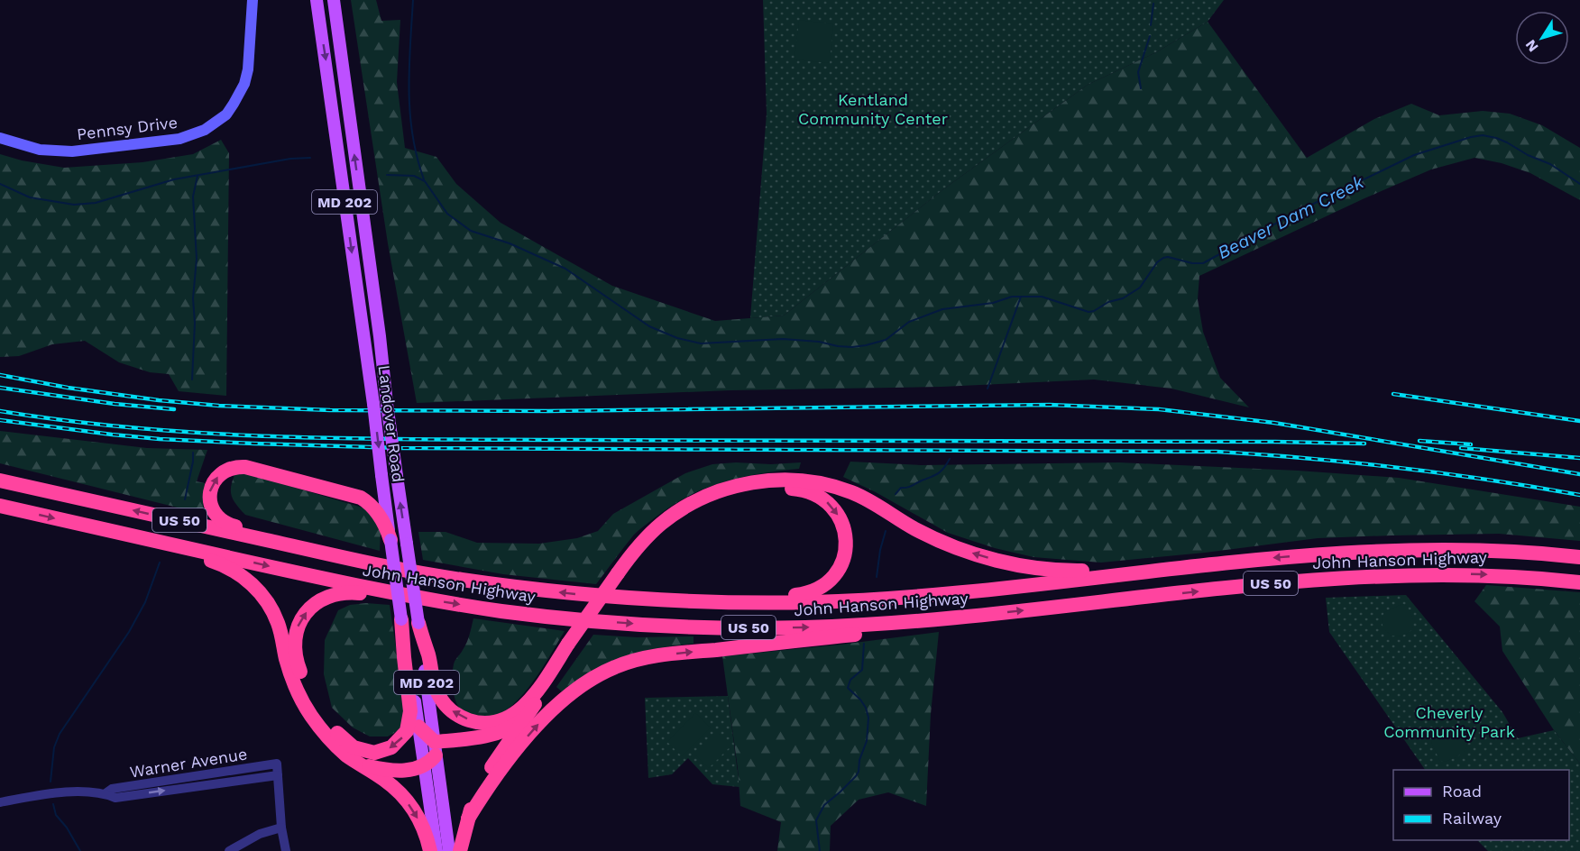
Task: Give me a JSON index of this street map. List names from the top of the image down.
{
  "streets": {
    "highway": ["US 50", "John Hanson Highway"],
    "main road": ["Pennsy Drive", "MD 202", "Landover Road"],
    "street": ["Warner Avenue"]
  },
  "water": ["Beaver Dam Creek"],
  "parks": ["Kentland Community Center", "Cheverly Community Park"],
  "legend": ["Road", "Railway"],
  "north": "bottom left"
}
